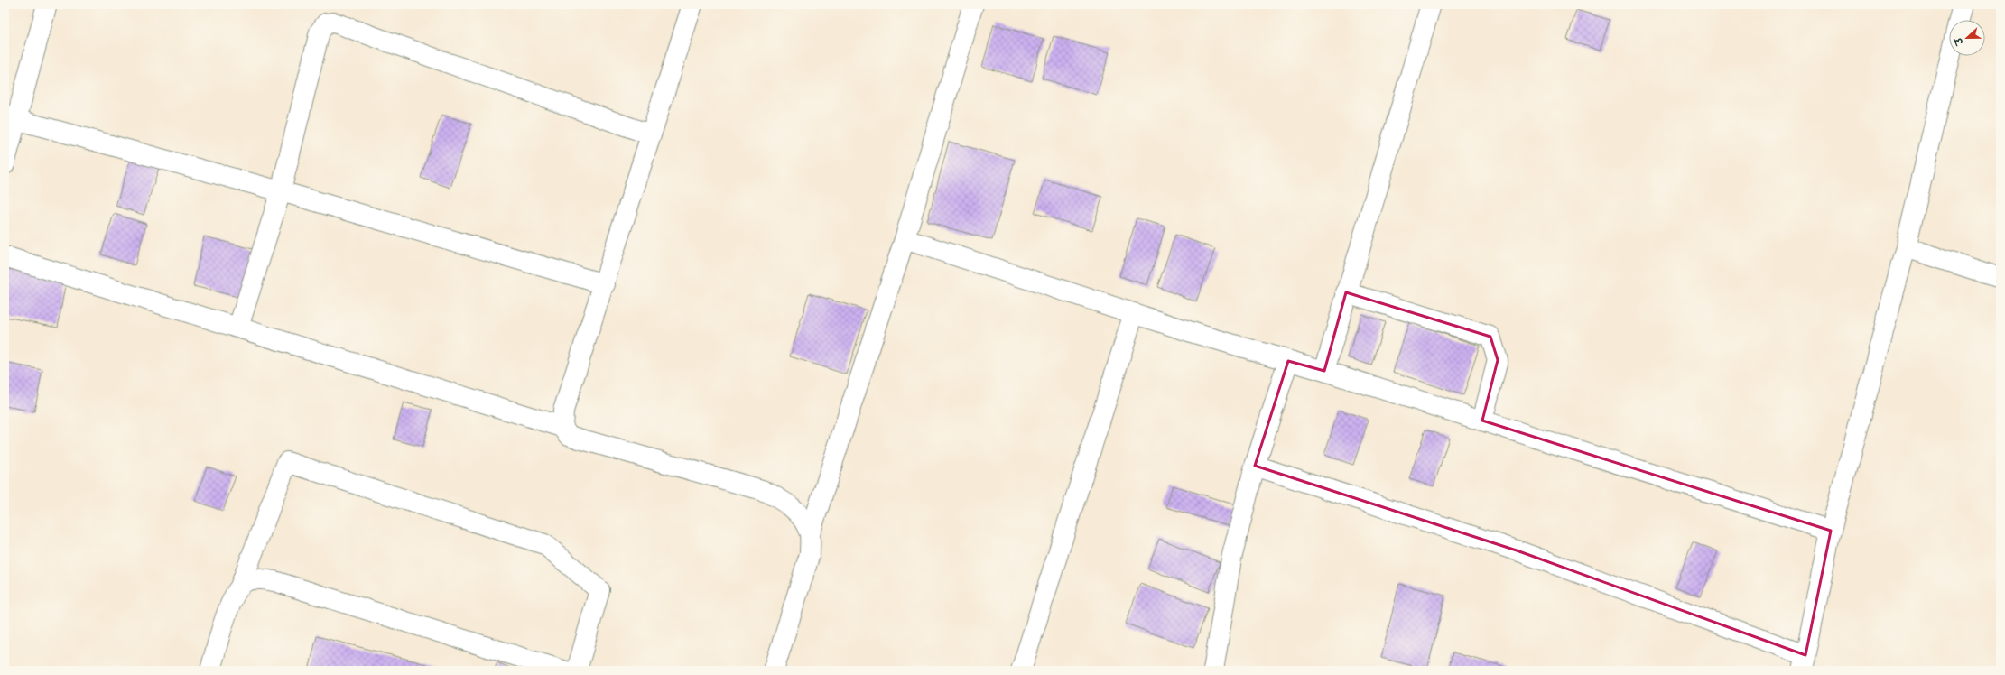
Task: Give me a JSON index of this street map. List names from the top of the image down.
{
  "north": "left"
}
